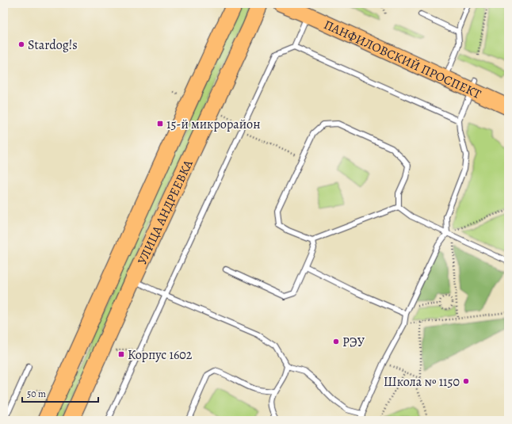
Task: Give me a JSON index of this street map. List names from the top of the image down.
{
  "streets": {
    "main road": ["ПАНФИЛОВСКИЙ ПРОСПЕКТ", "УЛИЦА АНДРЕЕВКА"]
  },
  "places": {
    "other": ["Stardog!s", "РЭУ", "Школа № 1150"],
    "transit": ["15-й микрорайон", "Корпус 1602"]
  },
  "scale_bar": "50 m"
}
